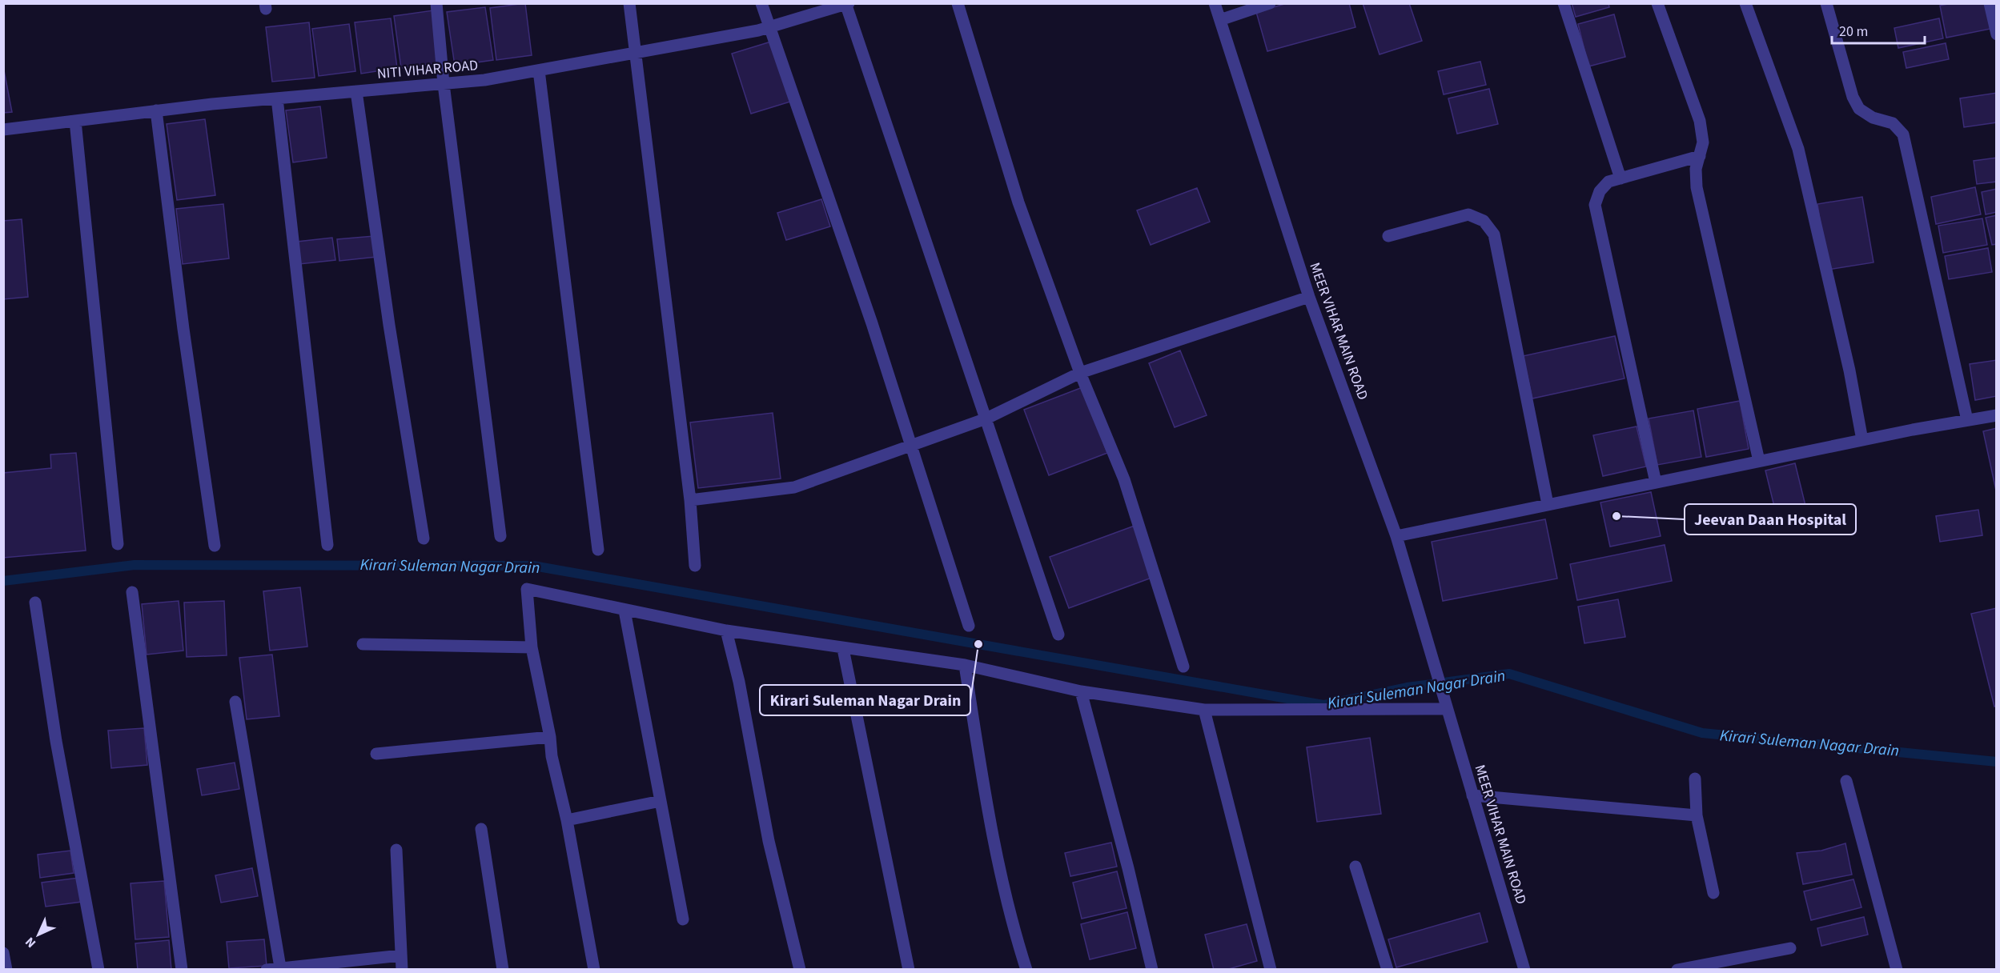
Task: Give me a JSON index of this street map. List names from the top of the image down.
{
  "streets": {
    "street": ["NITI VIHAR ROAD", "MEER VIHAR MAIN ROAD"]
  },
  "water": ["Kirari Suleman Nagar Drain"],
  "places": ["Jeevan Daan Hospital", "Kirari Suleman Nagar Drain"],
  "scale_bar": "20 m",
  "north": "bottom left"
}
